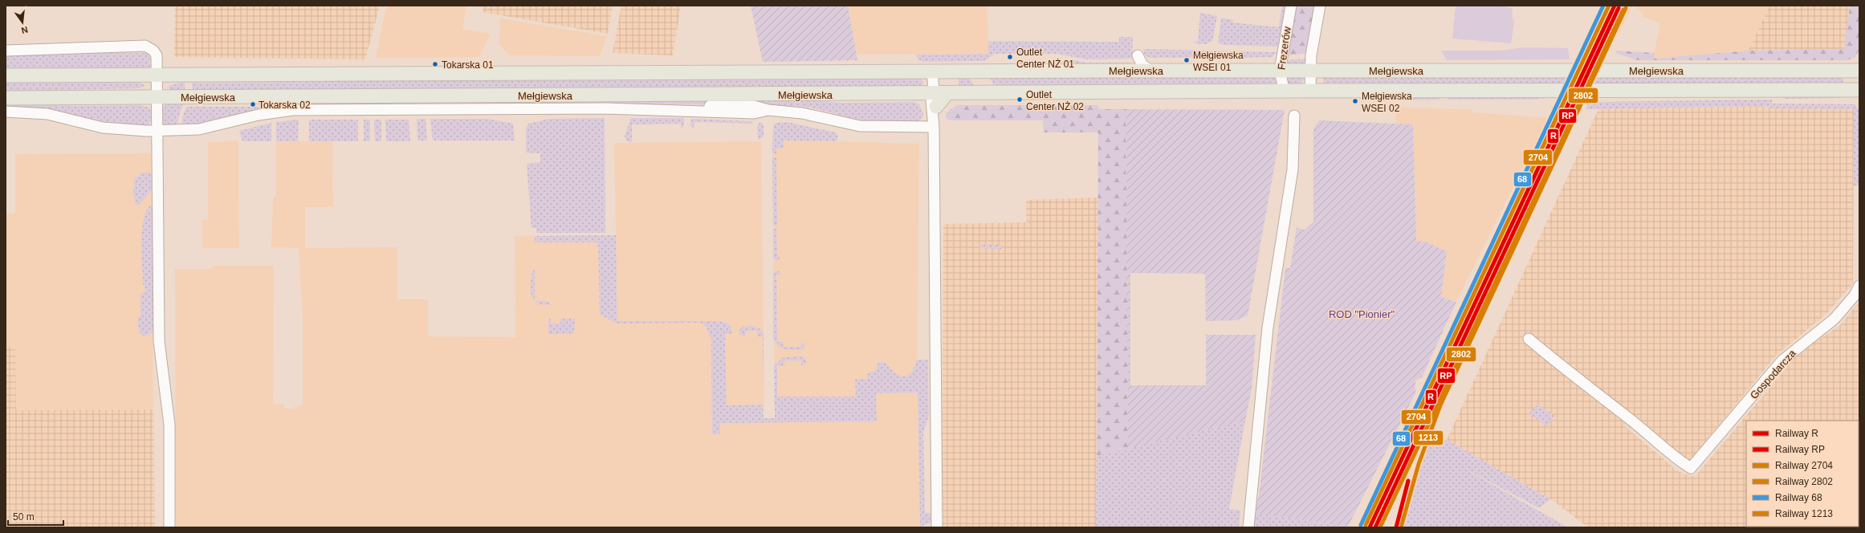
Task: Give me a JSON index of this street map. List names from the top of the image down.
{
  "streets": {
    "main road": ["Mełgiewska"],
    "street": ["Frezerów", "Gospodarcza"]
  },
  "crossings": [
    ["Frezerów", "Mełgiewska"]
  ],
  "parks": ["ROD \"Pionier\""],
  "places": [
    "Outlet Center NŻ 01",
    "Mełgiewska WSEI 01",
    "Tokarska 01",
    "Outlet Center NŻ 02",
    "Mełgiewska WSEI 02",
    "Tokarska 02"
  ],
  "lines": [
    "rail line R",
    "rail line 2704",
    "rail line 68",
    "rail line RP",
    "rail line 1213",
    "rail line 2802"
  ],
  "legend": [
    "Railway R",
    "Railway RP",
    "Railway 2704",
    "Railway 2802",
    "Railway 68",
    "Railway 1213"
  ],
  "scale_bar": "50 m",
  "north": "bottom"
}
